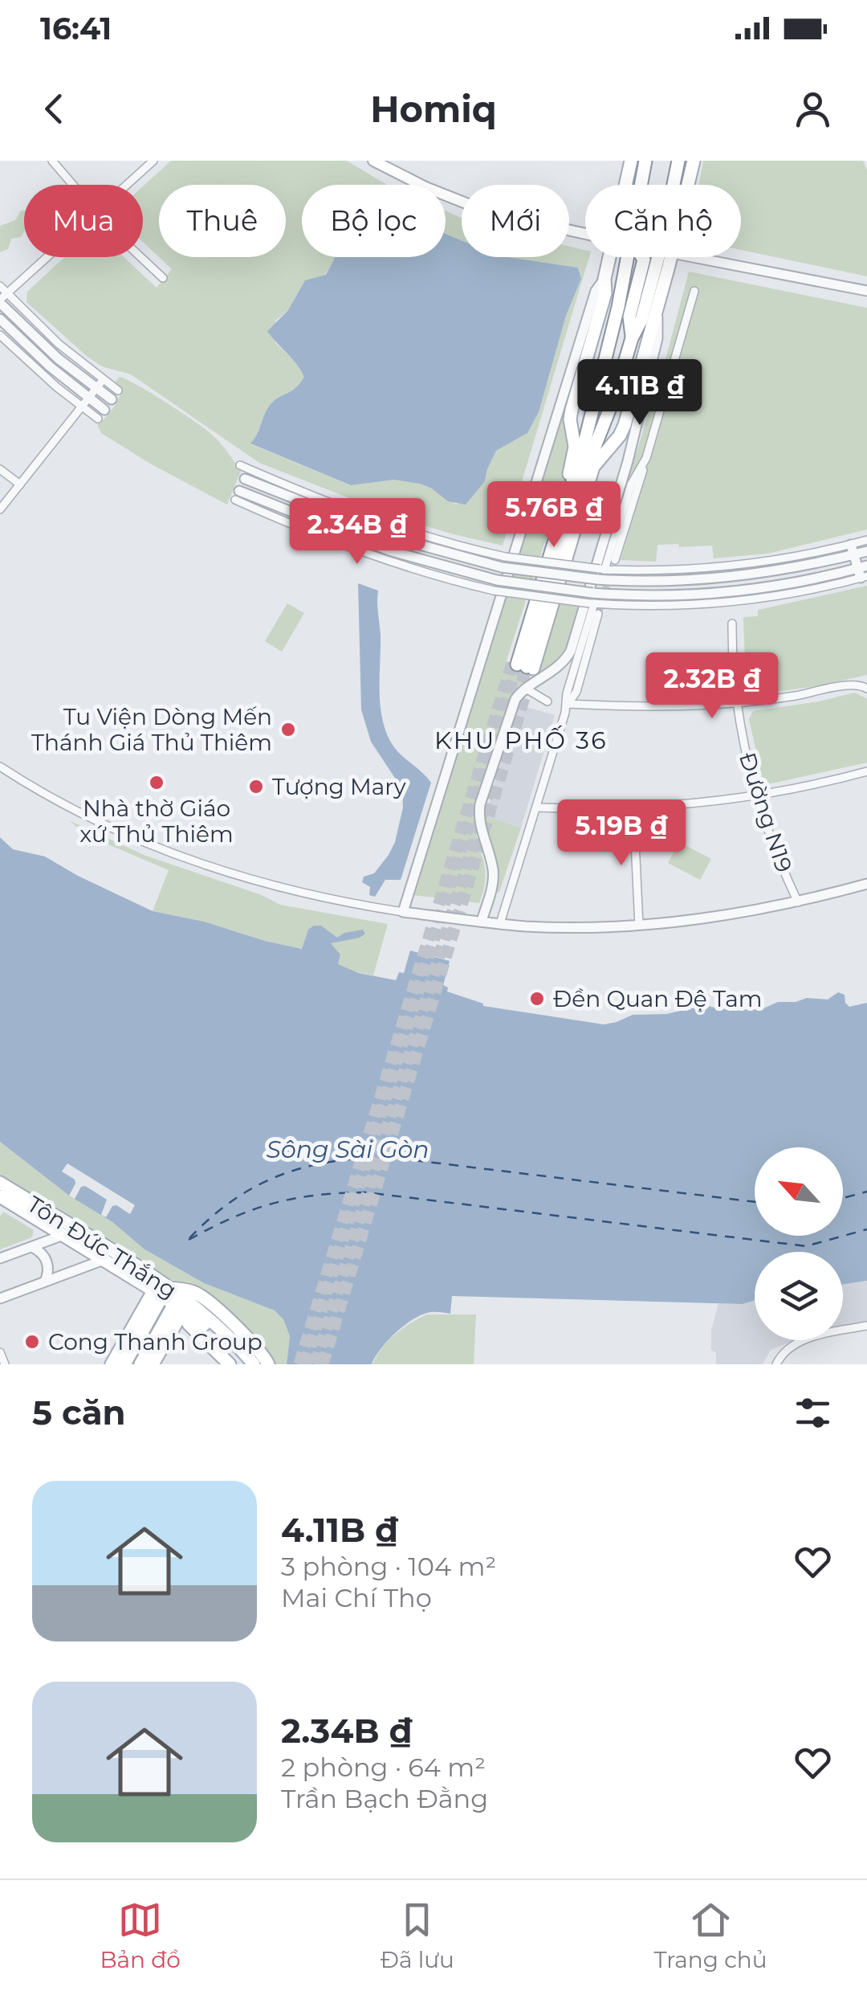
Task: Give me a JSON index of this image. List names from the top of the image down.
{
  "streets": {
    "main road": ["Tôn Ðức Thắng"],
    "street": ["Đường N19"]
  },
  "districts": ["KHU PHỐ 36"],
  "water": ["Sông Sài Gòn"],
  "places": [
    "Tu Viện Dòng Mến Thánh Giá Thủ Thiêm",
    "Nhà thờ Giáo xứ Thủ Thiêm",
    "Tượng Mary",
    "Đền Quan Đệ Tam",
    "Cong Thanh Group"
  ],
  "north": "top left",
  "page": {
    "status": "16:41",
    "header": "Homiq",
    "chip": [
      "Mua",
      "Thuê",
      "Bộ lọc",
      "Mới",
      "Căn hộ"
    ],
    "price": [
      "4.11B ₫",
      "5.76B ₫",
      "2.34B ₫",
      "2.32B ₫",
      "5.19B ₫"
    ],
    "heading": "5 căn",
    "list": [
      {
        "name": "4.11B ₫",
        "note": "3 phòng · 104 m² · Mai Chí Thọ"
      },
      {
        "name": "2.34B ₫",
        "note": "2 phòng · 64 m² · Trần Bạch Đằng"
      }
    ],
    "tabs": ["Bản đồ", "Đã lưu", "Trang chủ"]
  }
}
